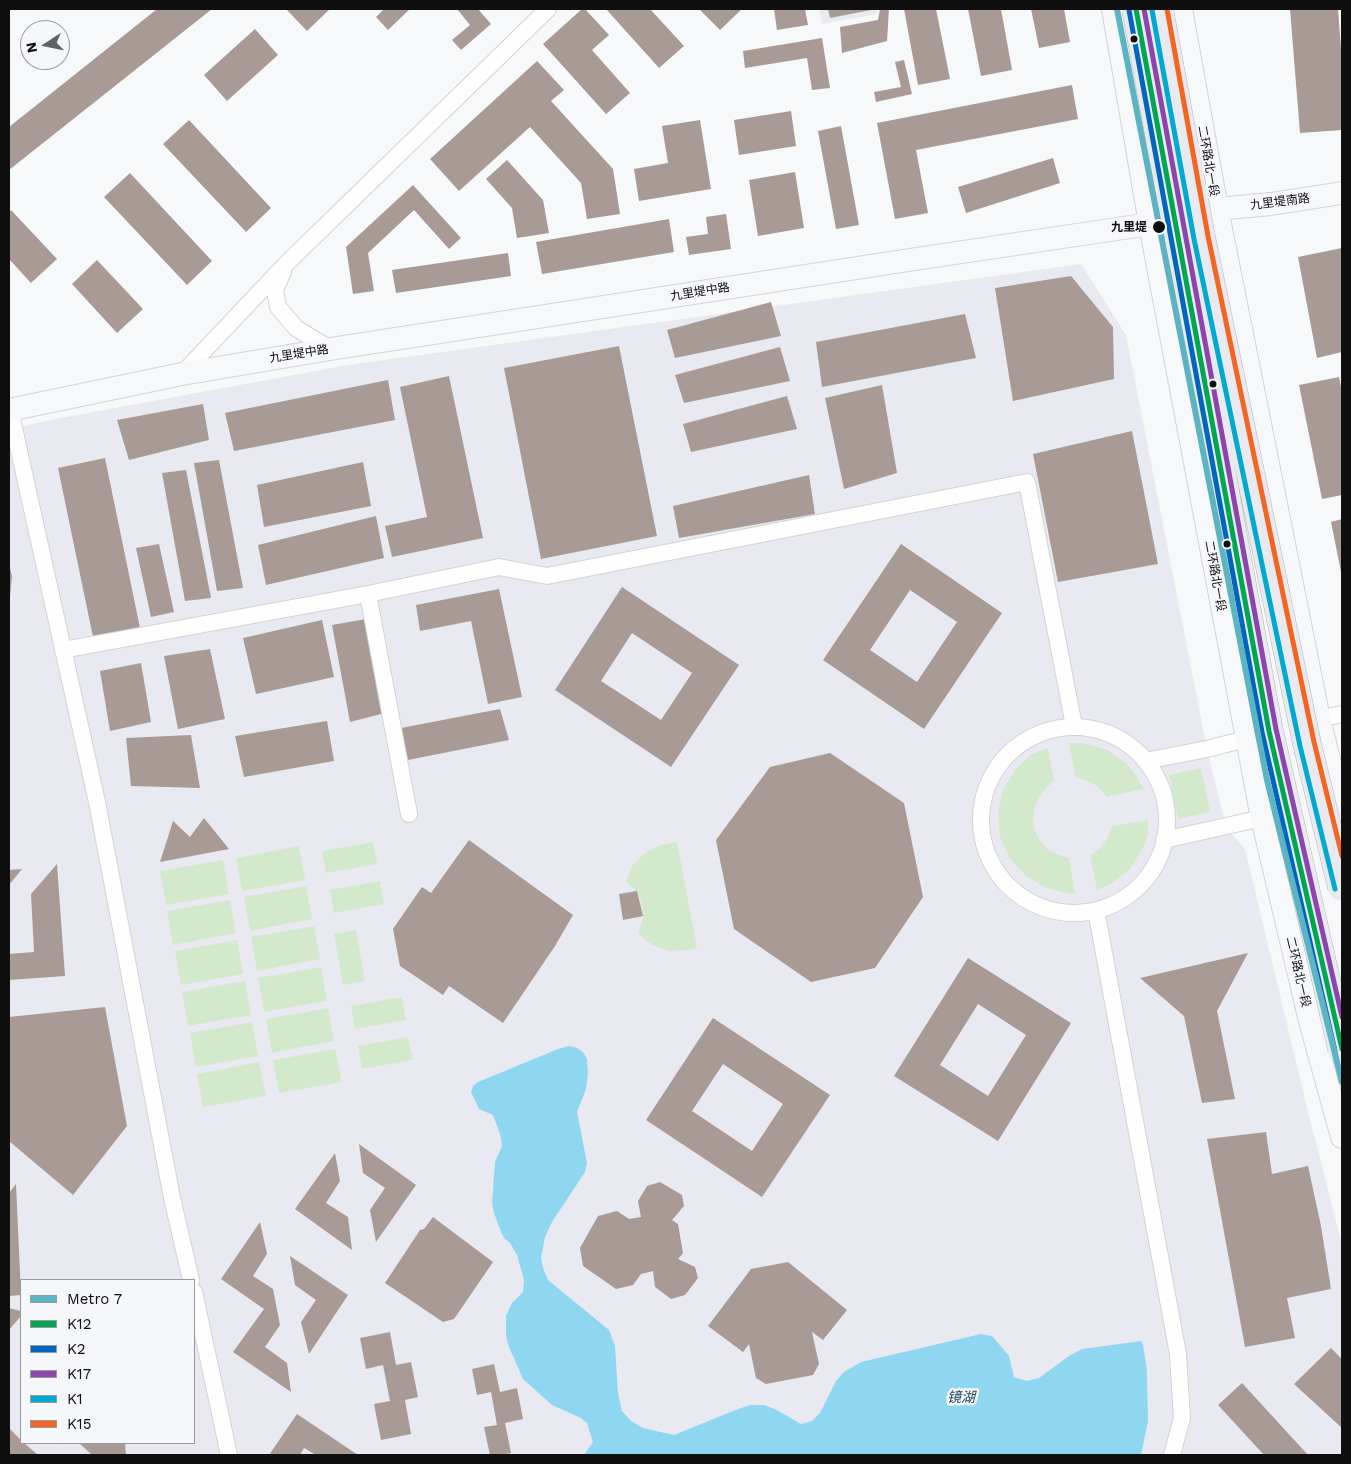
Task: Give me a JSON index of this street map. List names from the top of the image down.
{
  "streets": {
    "main road": ["二环路北一段", "九里堤南路", "九里堤中路"]
  },
  "crossings": [
    ["二环路北一段", "九里堤南路"],
    ["二环路北一段", "九里堤中路"],
    ["九里堤南路", "九里堤中路"]
  ],
  "water": ["镜湖"],
  "places": ["九里堤"],
  "lines": [
    "metro line 7",
    "transit line K12",
    "transit line K17",
    "transit line K15",
    "transit line K2",
    "transit line K1"
  ],
  "legend": [
    "Metro 7",
    "K12",
    "K2",
    "K17",
    "K1",
    "K15"
  ],
  "north": "left"
}
